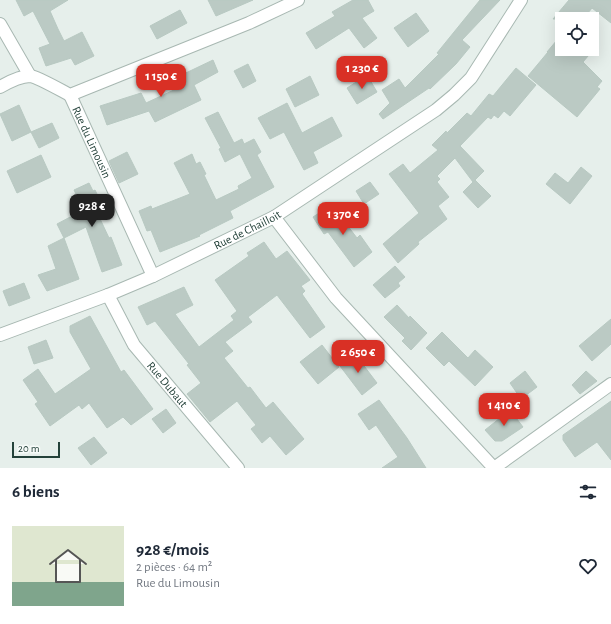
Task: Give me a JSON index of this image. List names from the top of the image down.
{
  "streets": {
    "street": ["Rue du Limousin", "Rue de Chailloit", "Rue Dubaut"]
  },
  "crossings": [
    ["Rue du Limousin", "Rue de Chailloit"],
    ["Rue de Chailloit", "Rue Dubaut"]
  ],
  "scale_bar": "20 m",
  "page": {
    "price": [
      "1 230 €",
      "1 150 €",
      "928 €",
      "1 370 €",
      "2 650 €",
      "1 410 €"
    ],
    "scale": "20 m",
    "heading": "6 biens",
    "list": [
      {
        "name": "928 €/mois",
        "note": "2 pièces · 64 m² · Rue du Limousin"
      }
    ]
  }
}
